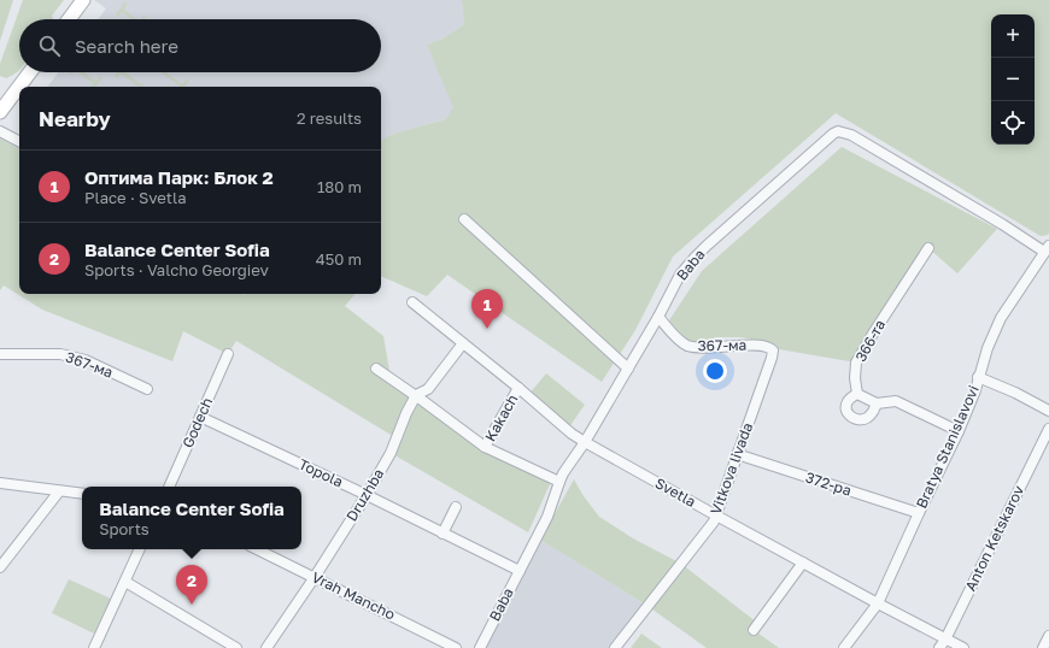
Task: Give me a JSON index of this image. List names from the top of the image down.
{
  "streets": {
    "street": [
      "Baba",
      "366-та",
      "367-ма",
      "Kakach",
      "Godech",
      "Bratya Stanislavovi",
      "Vitkova livada",
      "Topola",
      "372-ра",
      "Svetla",
      "Druzhba",
      "Anton Ketskarov",
      "Vrah Mancho"
    ]
  },
  "crossings": [
    ["Baba", "367-ма"],
    ["Baba", "Bratya Stanislavovi"],
    ["Baba", "Topola"],
    ["Baba", "Svetla"],
    ["367-ма", "Vitkova livada"],
    ["Kakach", "Svetla"],
    ["Godech", "Topola"],
    ["Bratya Stanislavovi", "372-ра"],
    ["Bratya Stanislavovi", "Svetla"],
    ["Vitkova livada", "372-ра"],
    ["Vitkova livada", "Svetla"],
    ["Topola", "Druzhba"],
    ["Svetla", "Druzhba"],
    ["Svetla", "Anton Ketskarov"],
    ["Druzhba", "Vrah Mancho"]
  ],
  "page": {
    "map_buttons": ["+", "−"],
    "search": "Search here",
    "heading": ["Nearby", "2 results"],
    "list": [
      {
        "mark": "1",
        "name": "Оптима Парк: Блок 2",
        "note": "Place · Svetla",
        "value": "180 m"
      },
      {
        "mark": "2",
        "name": "Balance Center Sofia",
        "note": "Sports · Valcho Georgiev",
        "value": "450 m"
      }
    ],
    "pins": ["1", "2"],
    "popup": ["Balance Center Sofia", "Sports"]
  }
}
